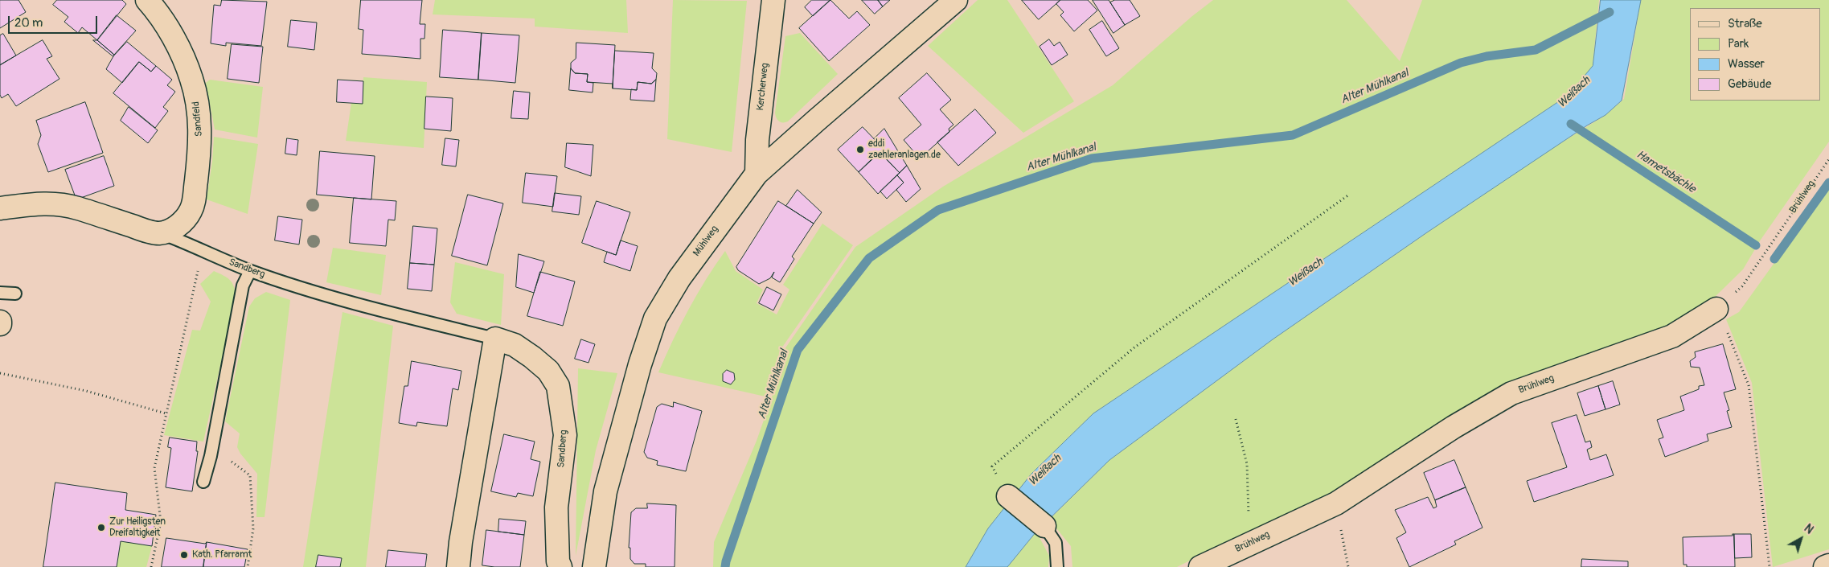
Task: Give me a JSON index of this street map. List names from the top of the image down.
{
  "streets": {
    "street": [
      "Kercherweg",
      "Sandfeld",
      "Brühlweg",
      "Mühlweg",
      "Sandberg"
    ]
  },
  "crossings": [
    ["Kercherweg", "Mühlweg"],
    ["Sandfeld", "Sandberg"]
  ],
  "water": ["Alter Mühlkanal", "Weißach", "Hametsbächle"],
  "places": ["eddi zaehleranlagen.de", "Zur Heiligsten Dreifaltigkeit", "Kath. Pfarramt"],
  "legend": [
    "Straße",
    "Park",
    "Wasser",
    "Gebäude"
  ],
  "scale_bar": "20 m",
  "north": "top right"
}
